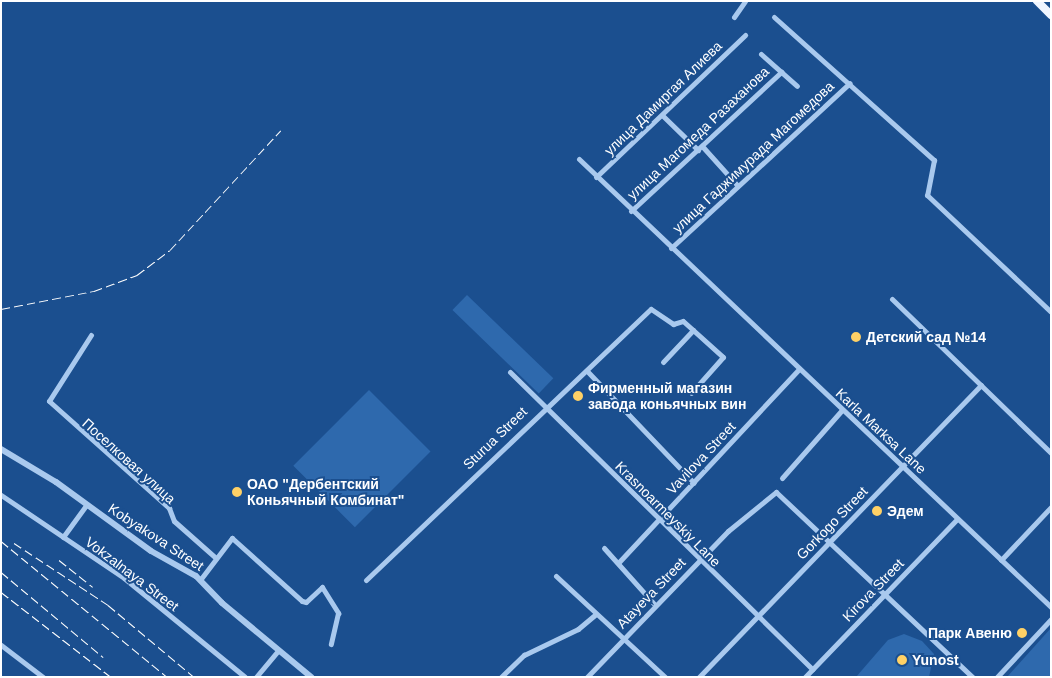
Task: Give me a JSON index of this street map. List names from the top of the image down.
{
  "streets": {
    "street": [
      "улица Дамиргая Алиева",
      "улица Магомеда Разаханова",
      "улица Гаджимурада Магомедова",
      "Karla Marksa Lane",
      "Sturua Street",
      "Vavilova Street",
      "Поселковая улица",
      "Krasnoarmeyskiy Lane",
      "Gorkogo Street",
      "Kobyakova Street",
      "Vokzalnaya Street",
      "Kirova Street",
      "Atayeva Street"
    ]
  },
  "crossings": [
    ["улица Дамиргая Алиева", "Karla Marksa Lane"],
    ["улица Магомеда Разаханова", "Karla Marksa Lane"],
    ["улица Гаджимурада Магомедова", "Karla Marksa Lane"],
    ["Karla Marksa Lane", "Vavilova Street"],
    ["Karla Marksa Lane", "Gorkogo Street"],
    ["Karla Marksa Lane", "Kirova Street"],
    ["Sturua Street", "Krasnoarmeyskiy Lane"],
    ["Vavilova Street", "Krasnoarmeyskiy Lane"],
    ["Krasnoarmeyskiy Lane", "Gorkogo Street"],
    ["Krasnoarmeyskiy Lane", "Kirova Street"],
    ["Krasnoarmeyskiy Lane", "Atayeva Street"],
    ["Gorkogo Street", "Atayeva Street"]
  ],
  "places": [
    "Детский сад №14",
    "Фирменный магазин завода коньячных вин",
    "ОАО \"Дербентский Коньячный Комбинат\"",
    "Эдем",
    "Парк Авеню",
    "Yunost"
  ]
}
